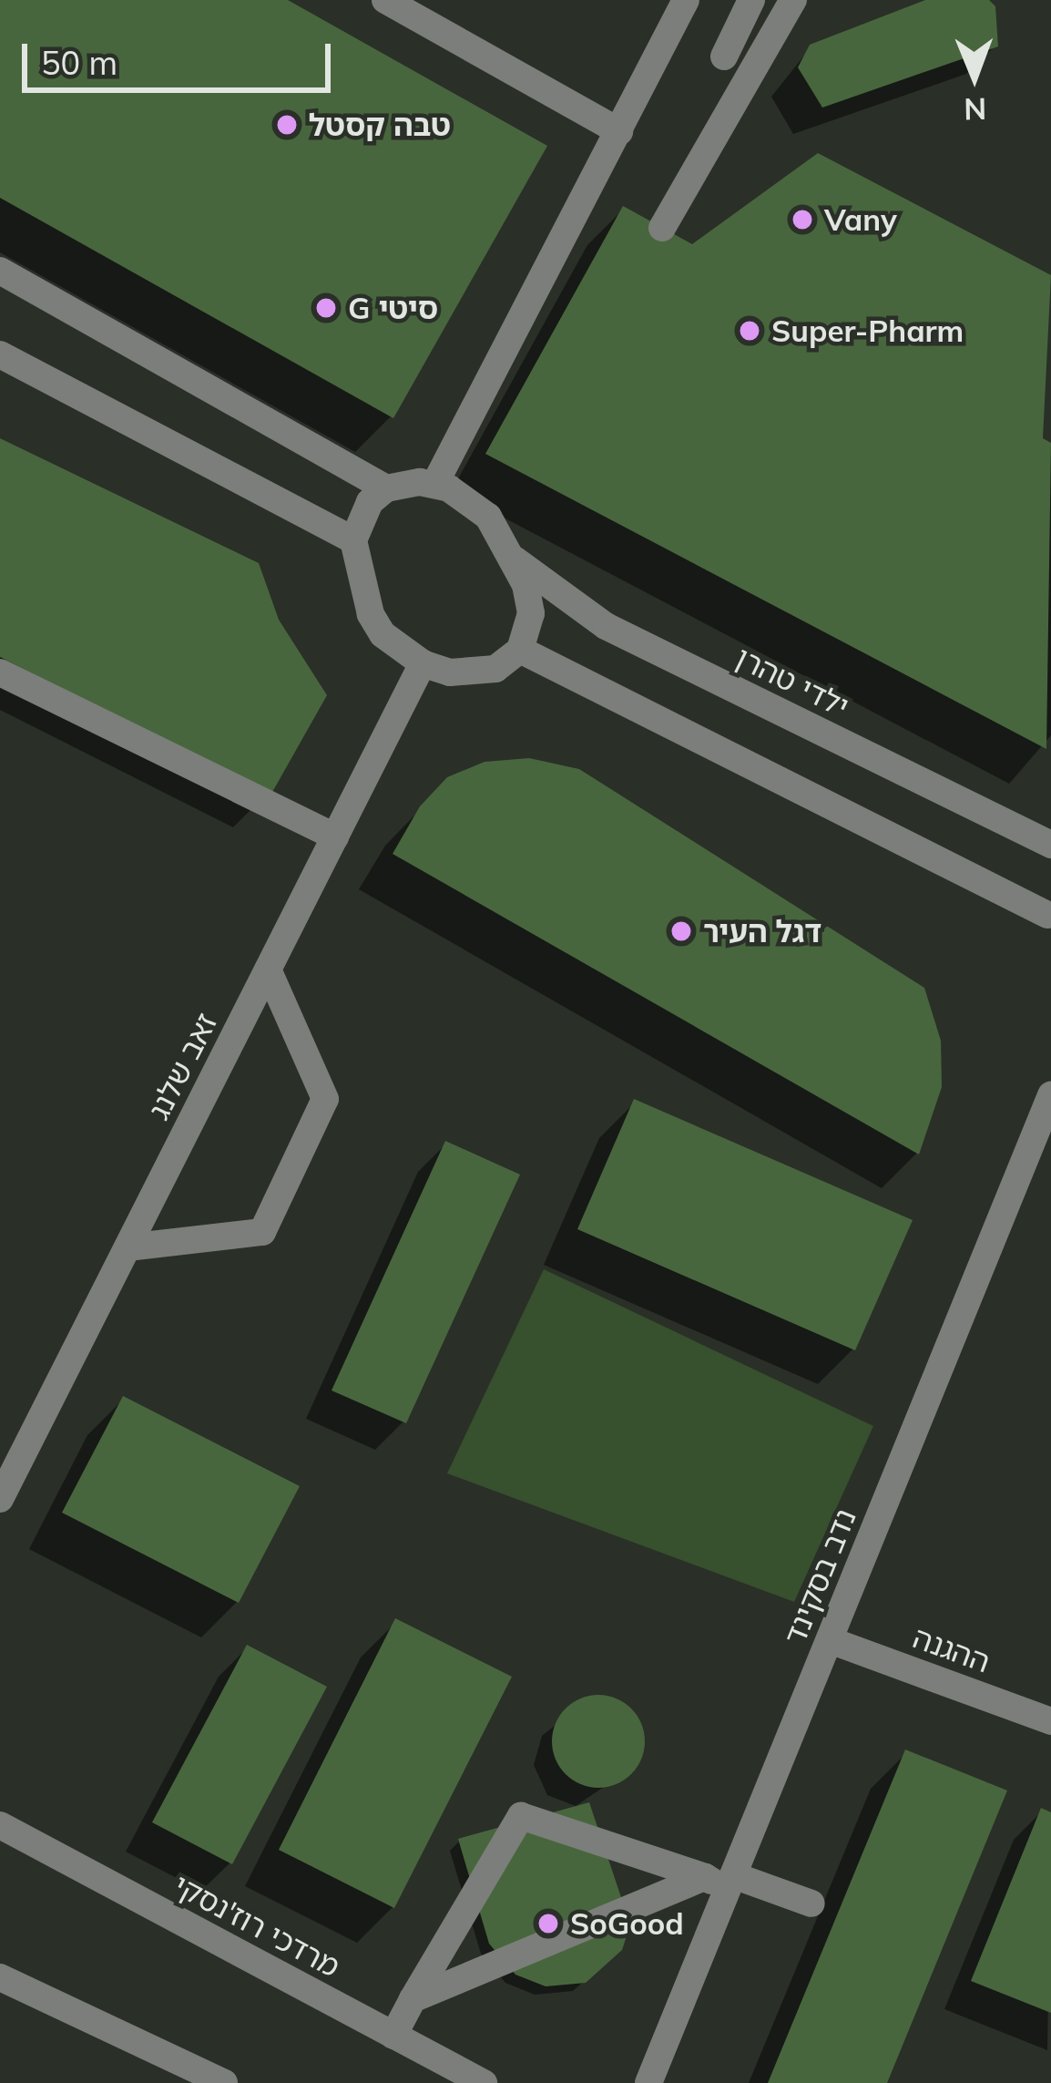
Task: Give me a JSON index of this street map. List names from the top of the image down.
{
  "streets": {
    "street": [
      "ילדי טהרן",
      "זאב שלנג",
      "נדב בסקינד",
      "ההגנה",
      "מרדכי רוז'נסקי"
    ]
  },
  "crossings": [
    ["ילדי טהרן", "זאב שלנג"],
    ["נדב בסקינד", "ההגנה"]
  ],
  "places": [
    "טבה קסטל",
    "Vany",
    "G סיטי",
    "Super-Pharm",
    "דגל העיר",
    "SoGood"
  ],
  "scale_bar": "50 m",
  "north": "bottom"
}
